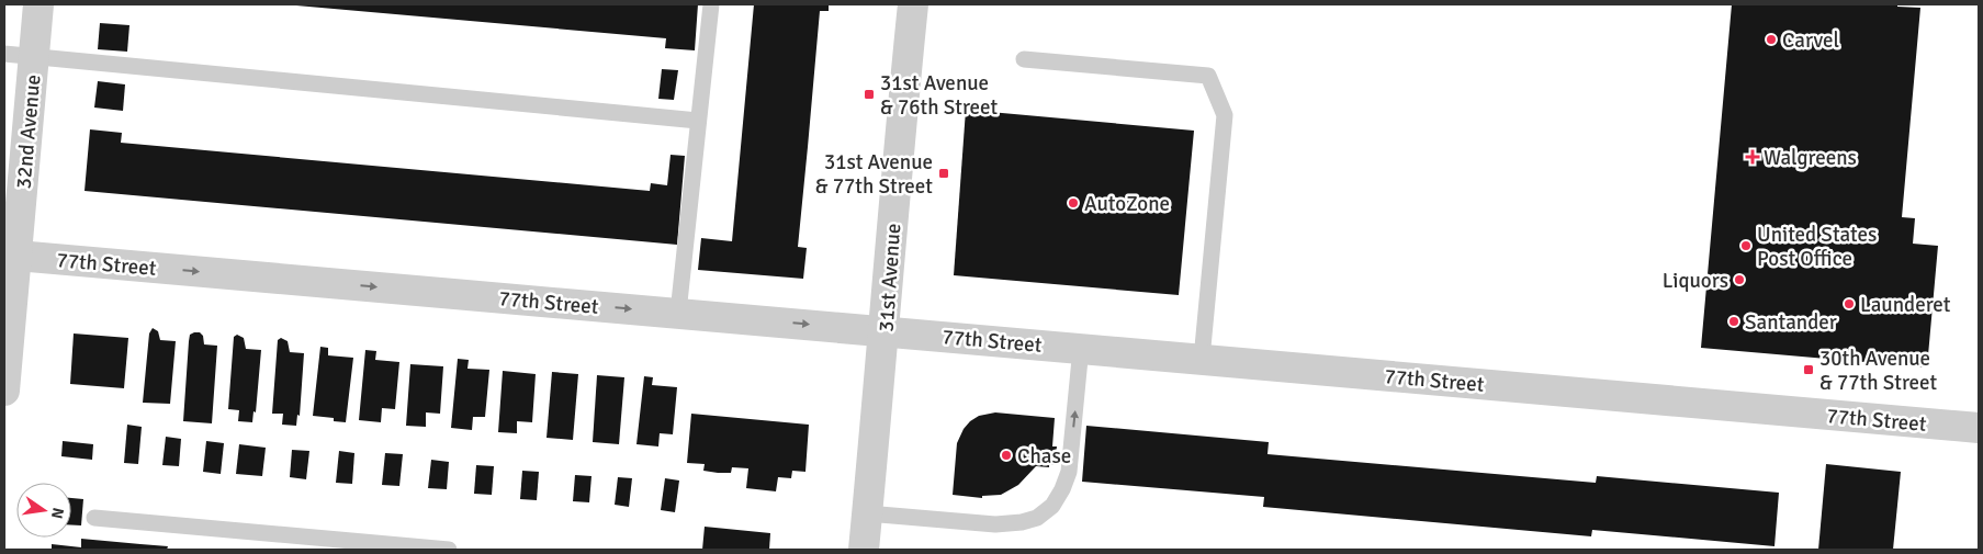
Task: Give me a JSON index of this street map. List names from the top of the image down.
{
  "streets": {
    "street": ["32nd Avenue", "77th Street", "31st Avenue"]
  },
  "crossings": [
    ["32nd Avenue", "77th Street"],
    ["77th Street", "31st Avenue"]
  ],
  "one_way": ["77th Street"],
  "places": {
    "other": [
      "Carvel",
      "AutoZone",
      "United States Post Office",
      "Liquors",
      "Launderet",
      "Santander",
      "Chase"
    ],
    "transit": ["31st Avenue & 76th Street", "31st Avenue & 77th Street", "30th Avenue & 77th Street"],
    "health": ["Walgreens"]
  },
  "north": "right"
}
